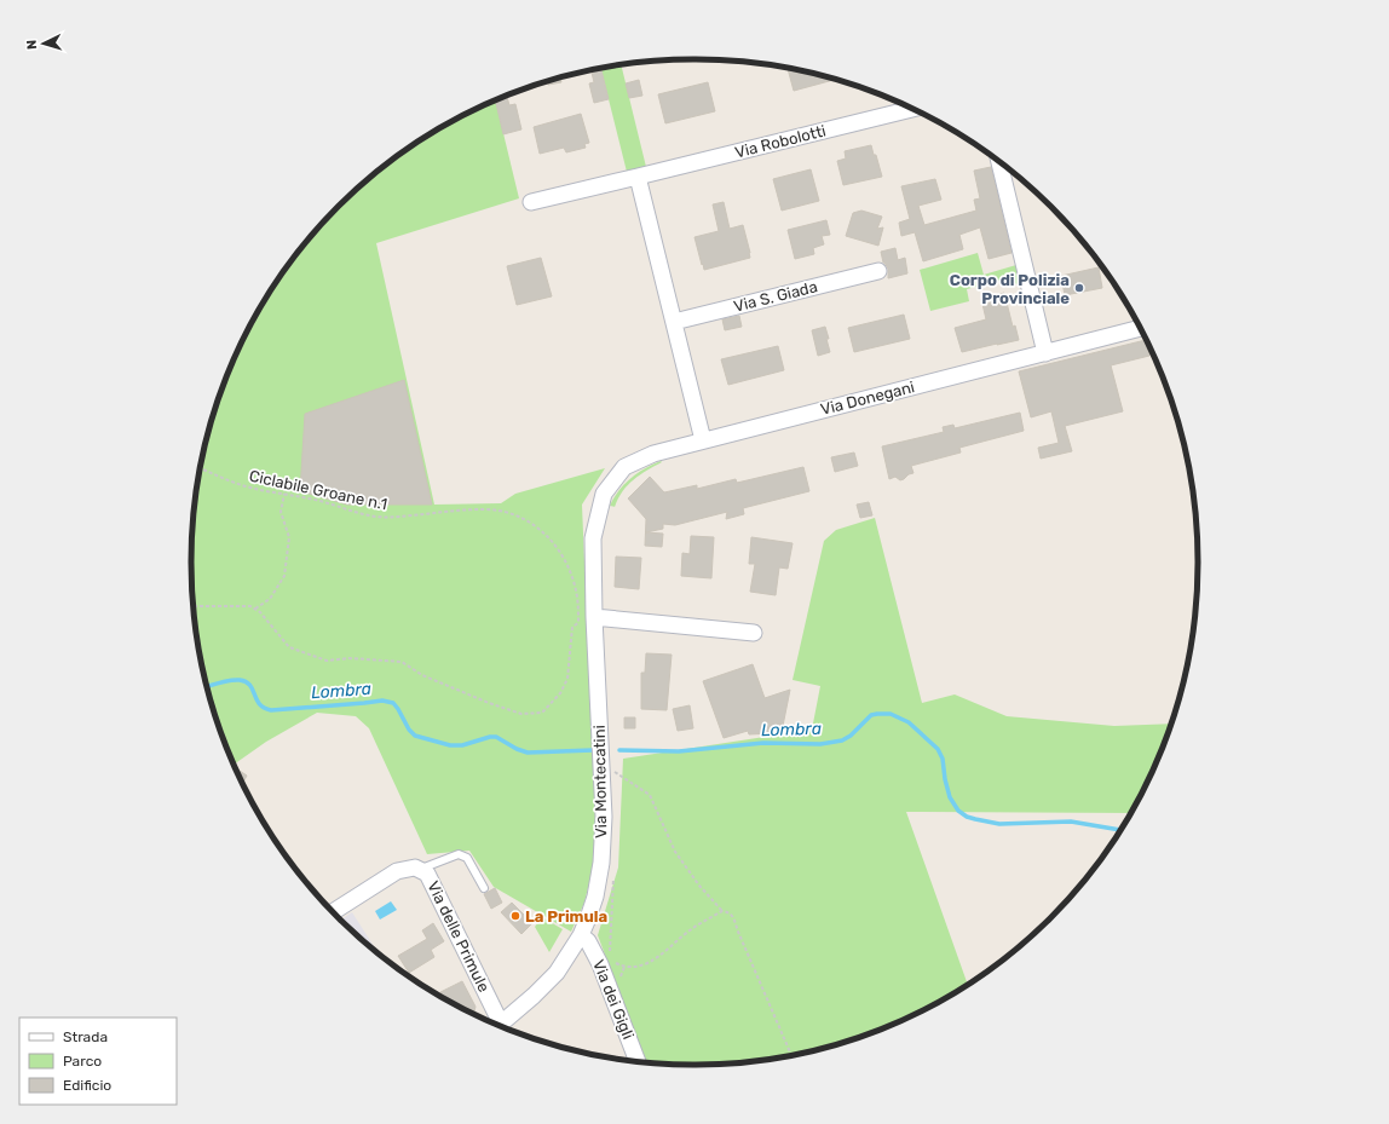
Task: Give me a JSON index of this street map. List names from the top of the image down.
{
  "streets": {
    "street": [
      "Via Robolotti",
      "Via S. Giada",
      "Via Donegani",
      "Via Montecatini",
      "Via delle Primule",
      "Via dei Gigli"
    ],
    "path": ["Ciclabile Groane n.1"]
  },
  "crossings": [
    ["Via Donegani", "Via Montecatini"],
    ["Via Montecatini", "Via dei Gigli"]
  ],
  "water": ["Lombra"],
  "places": ["Corpo di Polizia Provinciale", "La Primula"],
  "legend": ["Strada", "Parco", "Edificio"],
  "north": "left"
}
